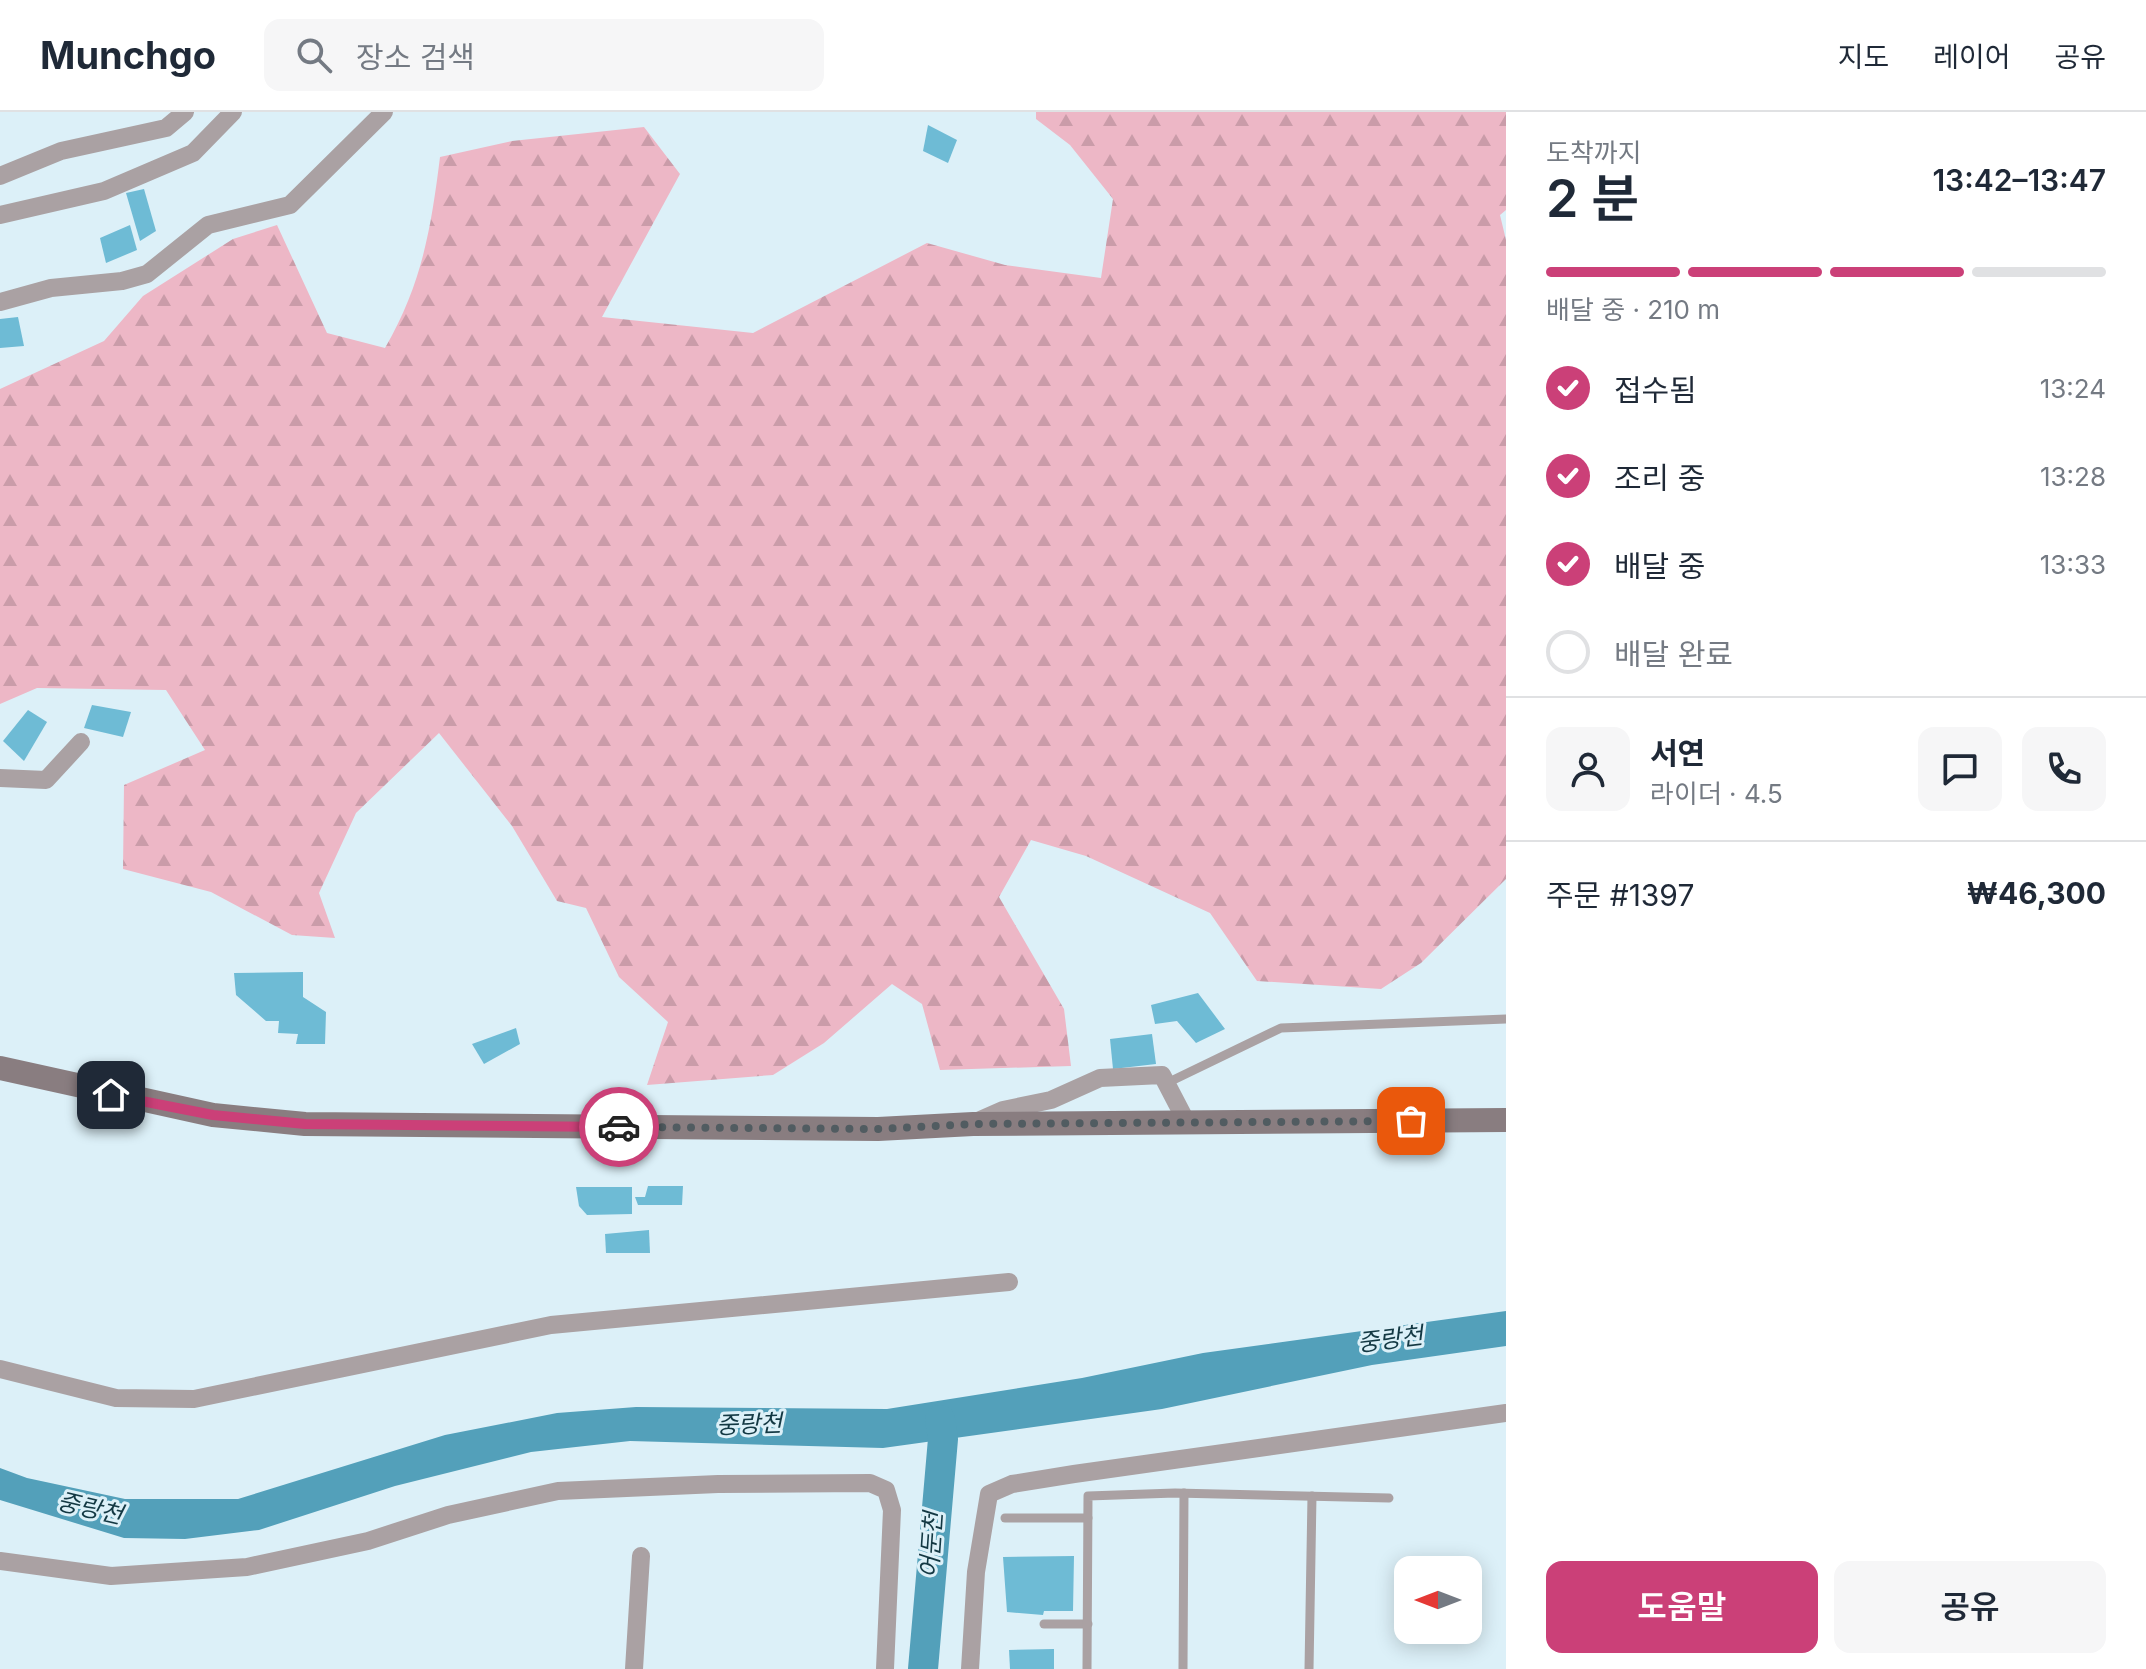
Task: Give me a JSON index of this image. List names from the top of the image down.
{
  "water": ["중랑천", "어둔천"],
  "north": "left",
  "page": {
    "header": "Munchgo",
    "search": "장소 검색",
    "nav": ["지도", "레이어", "공유"],
    "heading": ["2 분", "도착까지", "13:42–13:47"],
    "panel": [
      "서연",
      "라이더 · 4.5",
      "주문 #1397",
      "₩46,300"
    ],
    "bar": "배달 중 · 210 m",
    "list": [
      ["접수됨", "13:24"],
      ["조리 중", "13:28"],
      ["배달 중", "13:33"],
      "배달 완료"
    ],
    "buttons": ["도움말", "공유"]
  }
}
